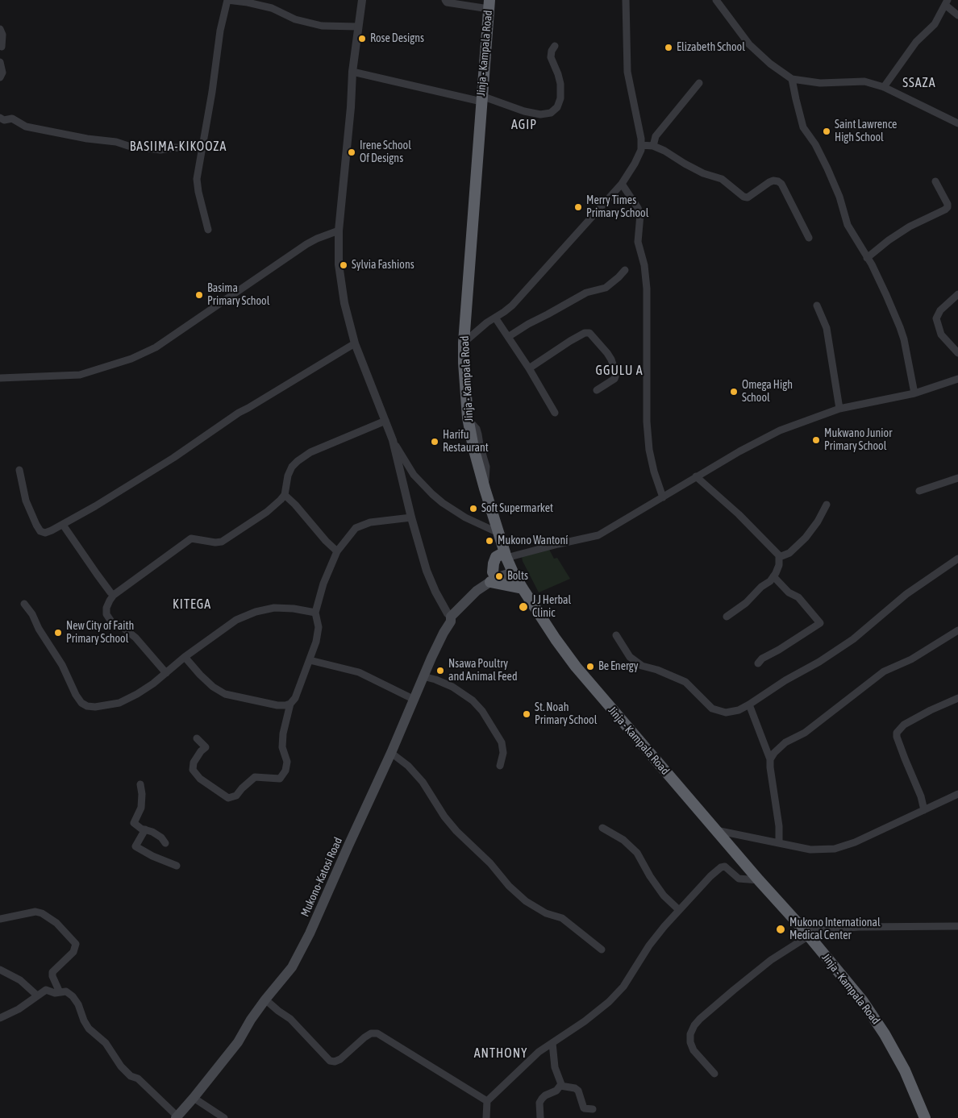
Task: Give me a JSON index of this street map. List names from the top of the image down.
{
  "streets": {
    "highway": ["Jinja - Kampala Road"],
    "main road": ["Mukono-Katosi Road"]
  },
  "crossings": [
    ["Jinja - Kampala Road", "Mukono-Katosi Road"]
  ],
  "districts": [
    "SSAZA",
    "AGIP",
    "BASIIMA-KIKOOZA",
    "GGULU A",
    "KITEGA",
    "ANTHONY"
  ],
  "places": [
    "Rose Designs",
    "Elizabeth School",
    "Saint Lawrence High School",
    "Irene School Of Designs",
    "Merry Times Primary School",
    "Sylvia Fashions",
    "Basima Primary School",
    "Omega High School",
    "Mukwano Junior Primary School",
    "Harifu Restaurant",
    "Soft Supermarket",
    "Mukono Wantoní",
    "Bolts",
    "J J Herbal Clinic",
    "New City of Faith Primary School",
    "Be Energy",
    "Nsawa Poultry and Animal Feed",
    "St. Noah Primary School",
    "Mukono International Medical Center"
  ]
}
